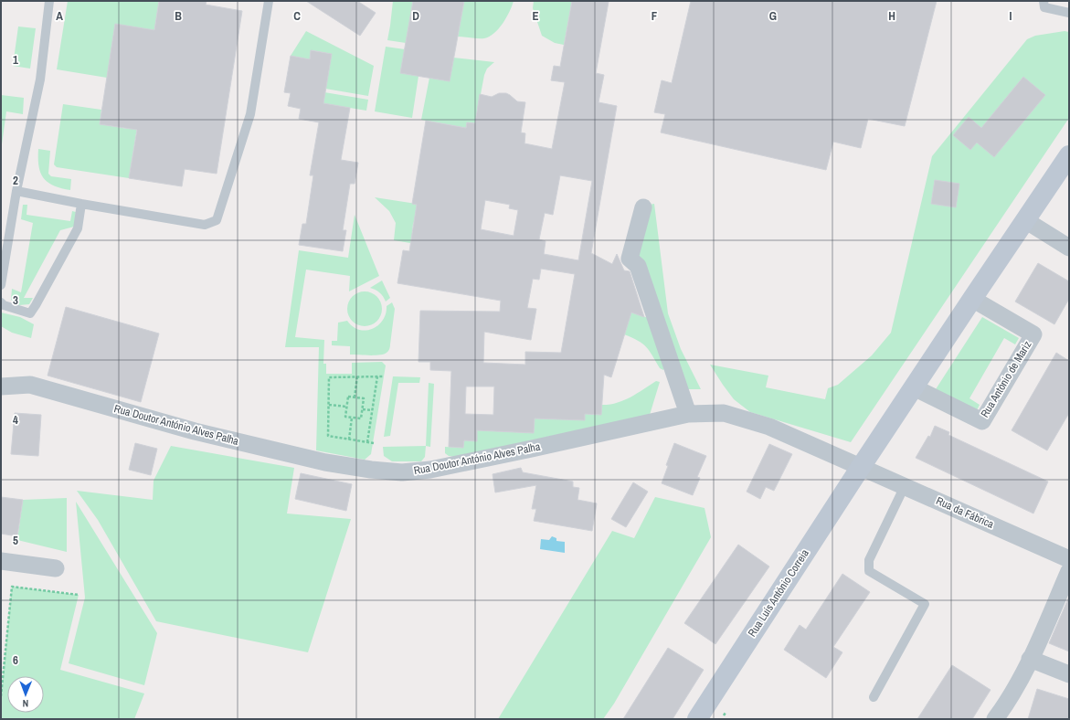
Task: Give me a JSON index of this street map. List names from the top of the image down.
{
  "streets": {
    "street": [
      "Rua António de Mariz",
      "Rua Doutor António Alves Palha",
      "Rua da Fábrica",
      "Rua Luís António Correia"
    ]
  },
  "crossings": [
    ["Rua Doutor António Alves Palha", "Rua da Fábrica"],
    ["Rua Doutor António Alves Palha", "Rua Luís António Correia"],
    ["Rua da Fábrica", "Rua Luís António Correia"]
  ],
  "north": "bottom",
  "grid": {
    "columns": [
      "A",
      "B",
      "C",
      "D",
      "E",
      "F",
      "G",
      "H",
      "I"
    ],
    "rows": [
      "1",
      "2",
      "3",
      "4",
      "5",
      "6"
    ]
  }
}
